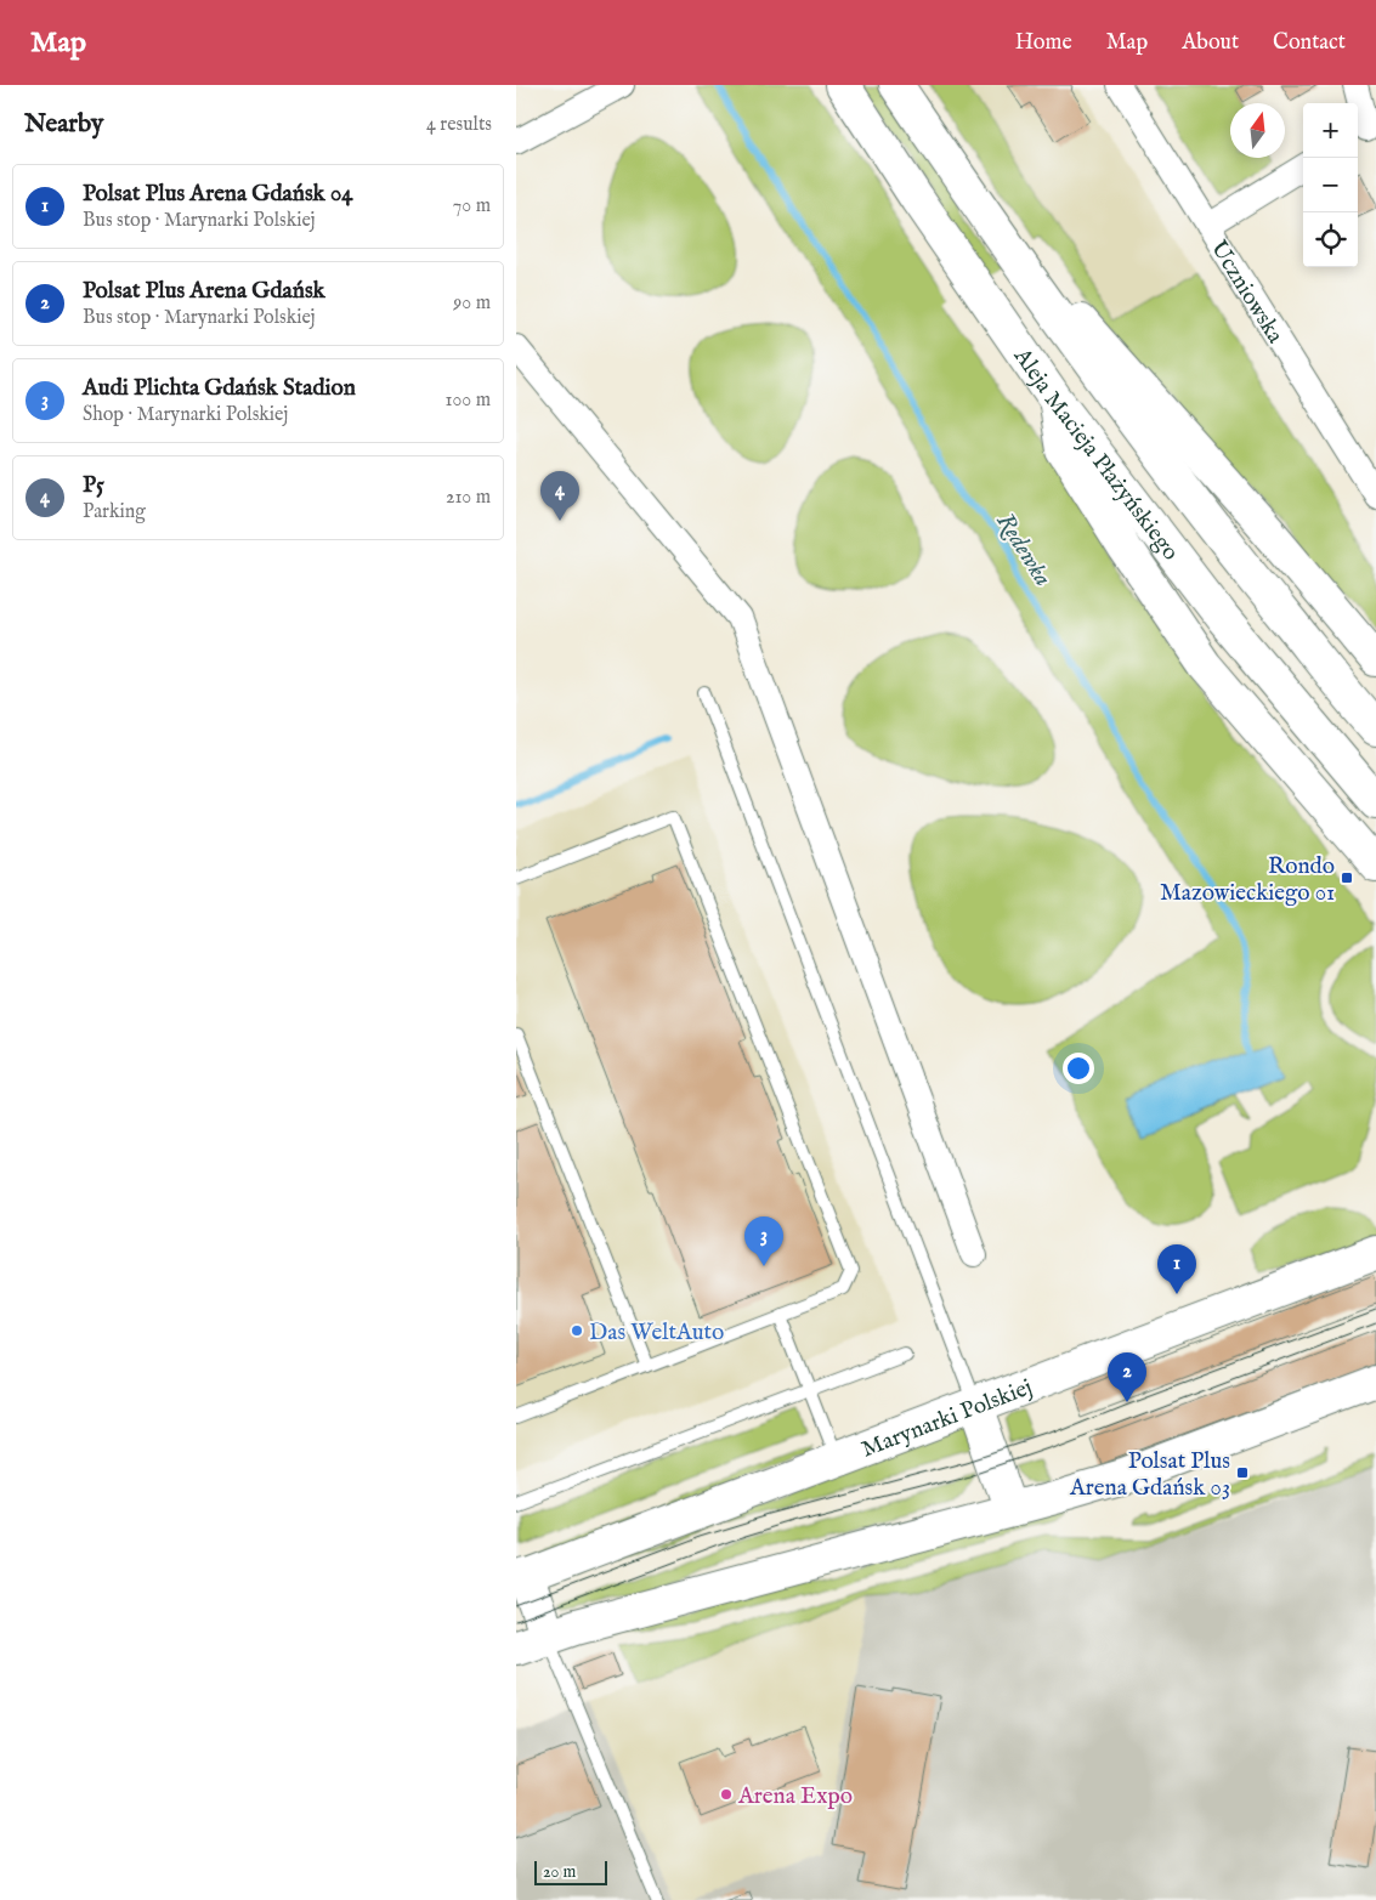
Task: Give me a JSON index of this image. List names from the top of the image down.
{
  "streets": {
    "main road": ["Aleja Macieja Płażyńskiego", "Marynarki Polskiej"],
    "street": ["Uczniowska"]
  },
  "water": ["Redewka"],
  "places": {
    "transit": ["Rondo Mazowieckiego 01", "Polsat Plus Arena Gdańsk 03"],
    "other": ["Das WeltAuto", "Arena Expo"]
  },
  "scale_bar": "20 m",
  "north": "top",
  "page": {
    "header": "Map",
    "nav": [
      "Home",
      "Map",
      "About",
      "Contact"
    ],
    "heading": ["Nearby", "4 results"],
    "map_buttons": ["+", "−"],
    "list": [
      {
        "mark": "1",
        "name": "Polsat Plus Arena Gdańsk 04",
        "note": "Bus stop · Marynarki Polskiej",
        "value": "70 m"
      },
      {
        "mark": "2",
        "name": "Polsat Plus Arena Gdańsk",
        "note": "Bus stop · Marynarki Polskiej",
        "value": "90 m"
      },
      {
        "mark": "3",
        "name": "Audi Plichta Gdańsk Stadion",
        "note": "Shop · Marynarki Polskiej",
        "value": "100 m"
      },
      {
        "mark": "4",
        "name": "P5",
        "note": "Parking",
        "value": "210 m"
      }
    ],
    "pins": [
      "4",
      "3",
      "1",
      "2"
    ],
    "scale": "20 m"
  }
}
